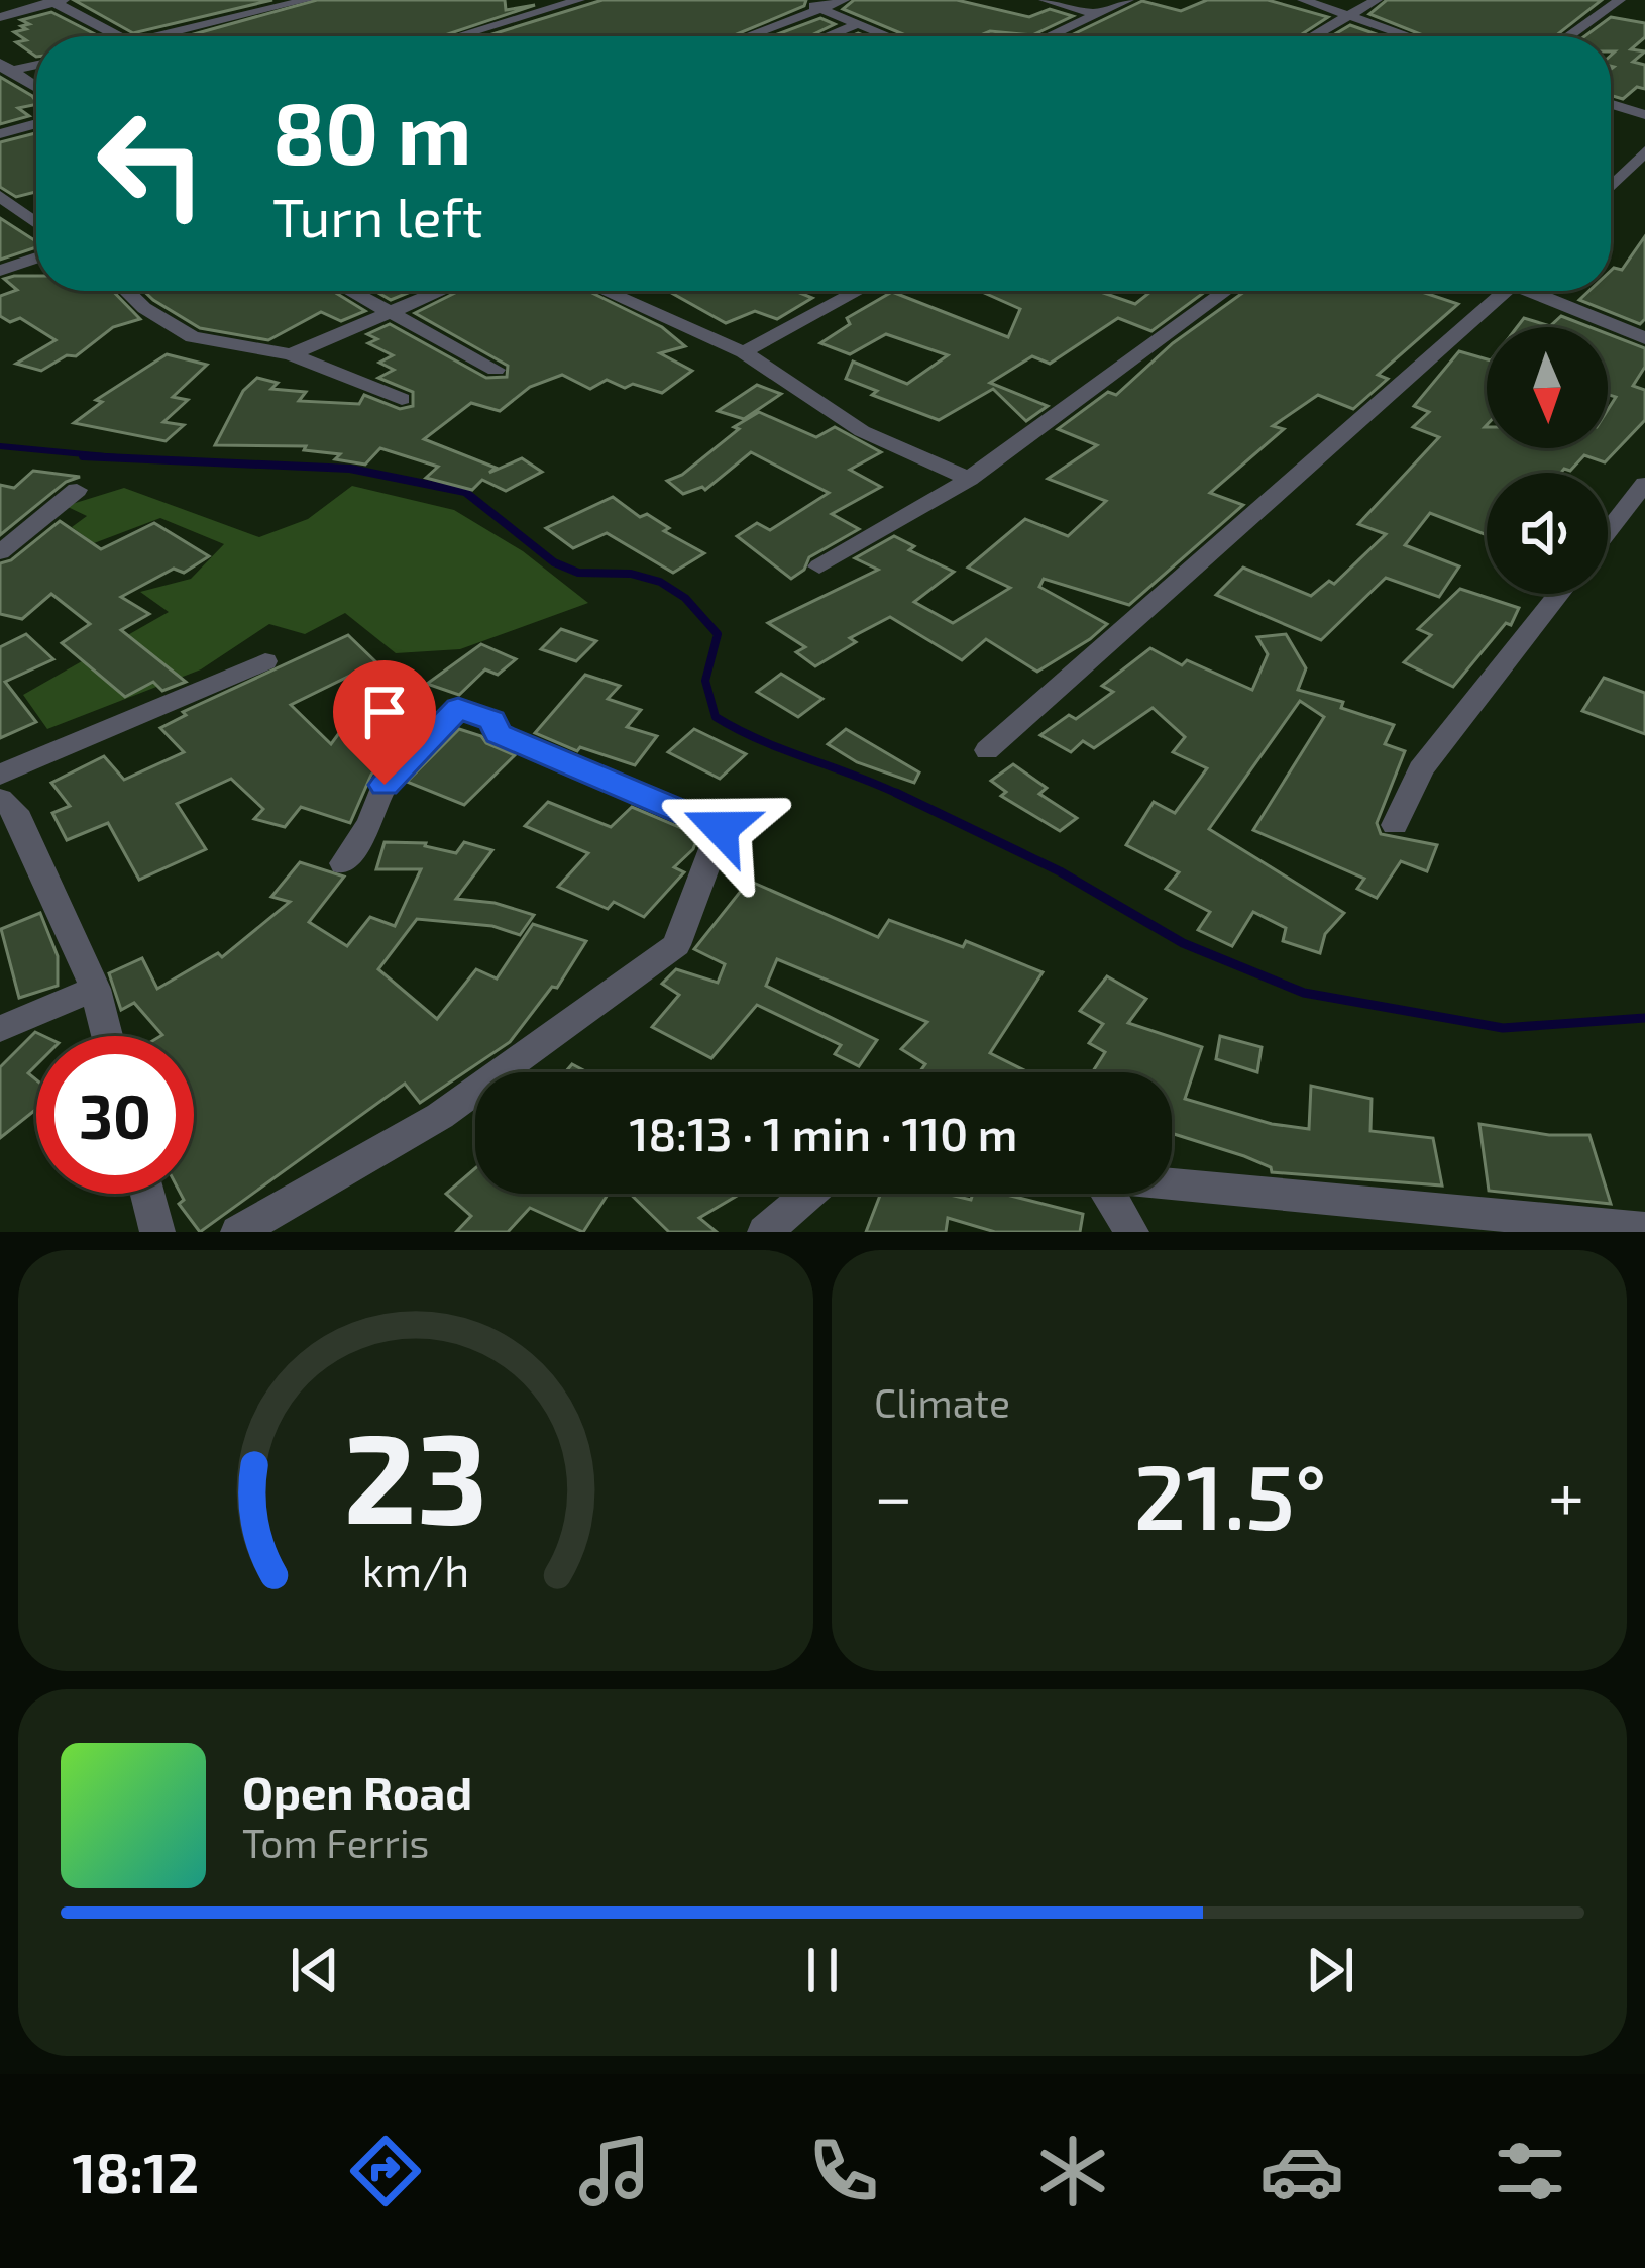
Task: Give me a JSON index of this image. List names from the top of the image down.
{
  "north": "bottom",
  "page": {
    "turn": ["80 m", "Turn left"],
    "limit": "30",
    "trip": "18:13 · 1 min · 110 m",
    "tile": "Climate",
    "heat": ["−", "21.5°", "+"],
    "song": ["Open Road", "Tom Ferris"],
    "tabs": "18:12",
    "gauge": ["23", "km/h"]
  }
}
